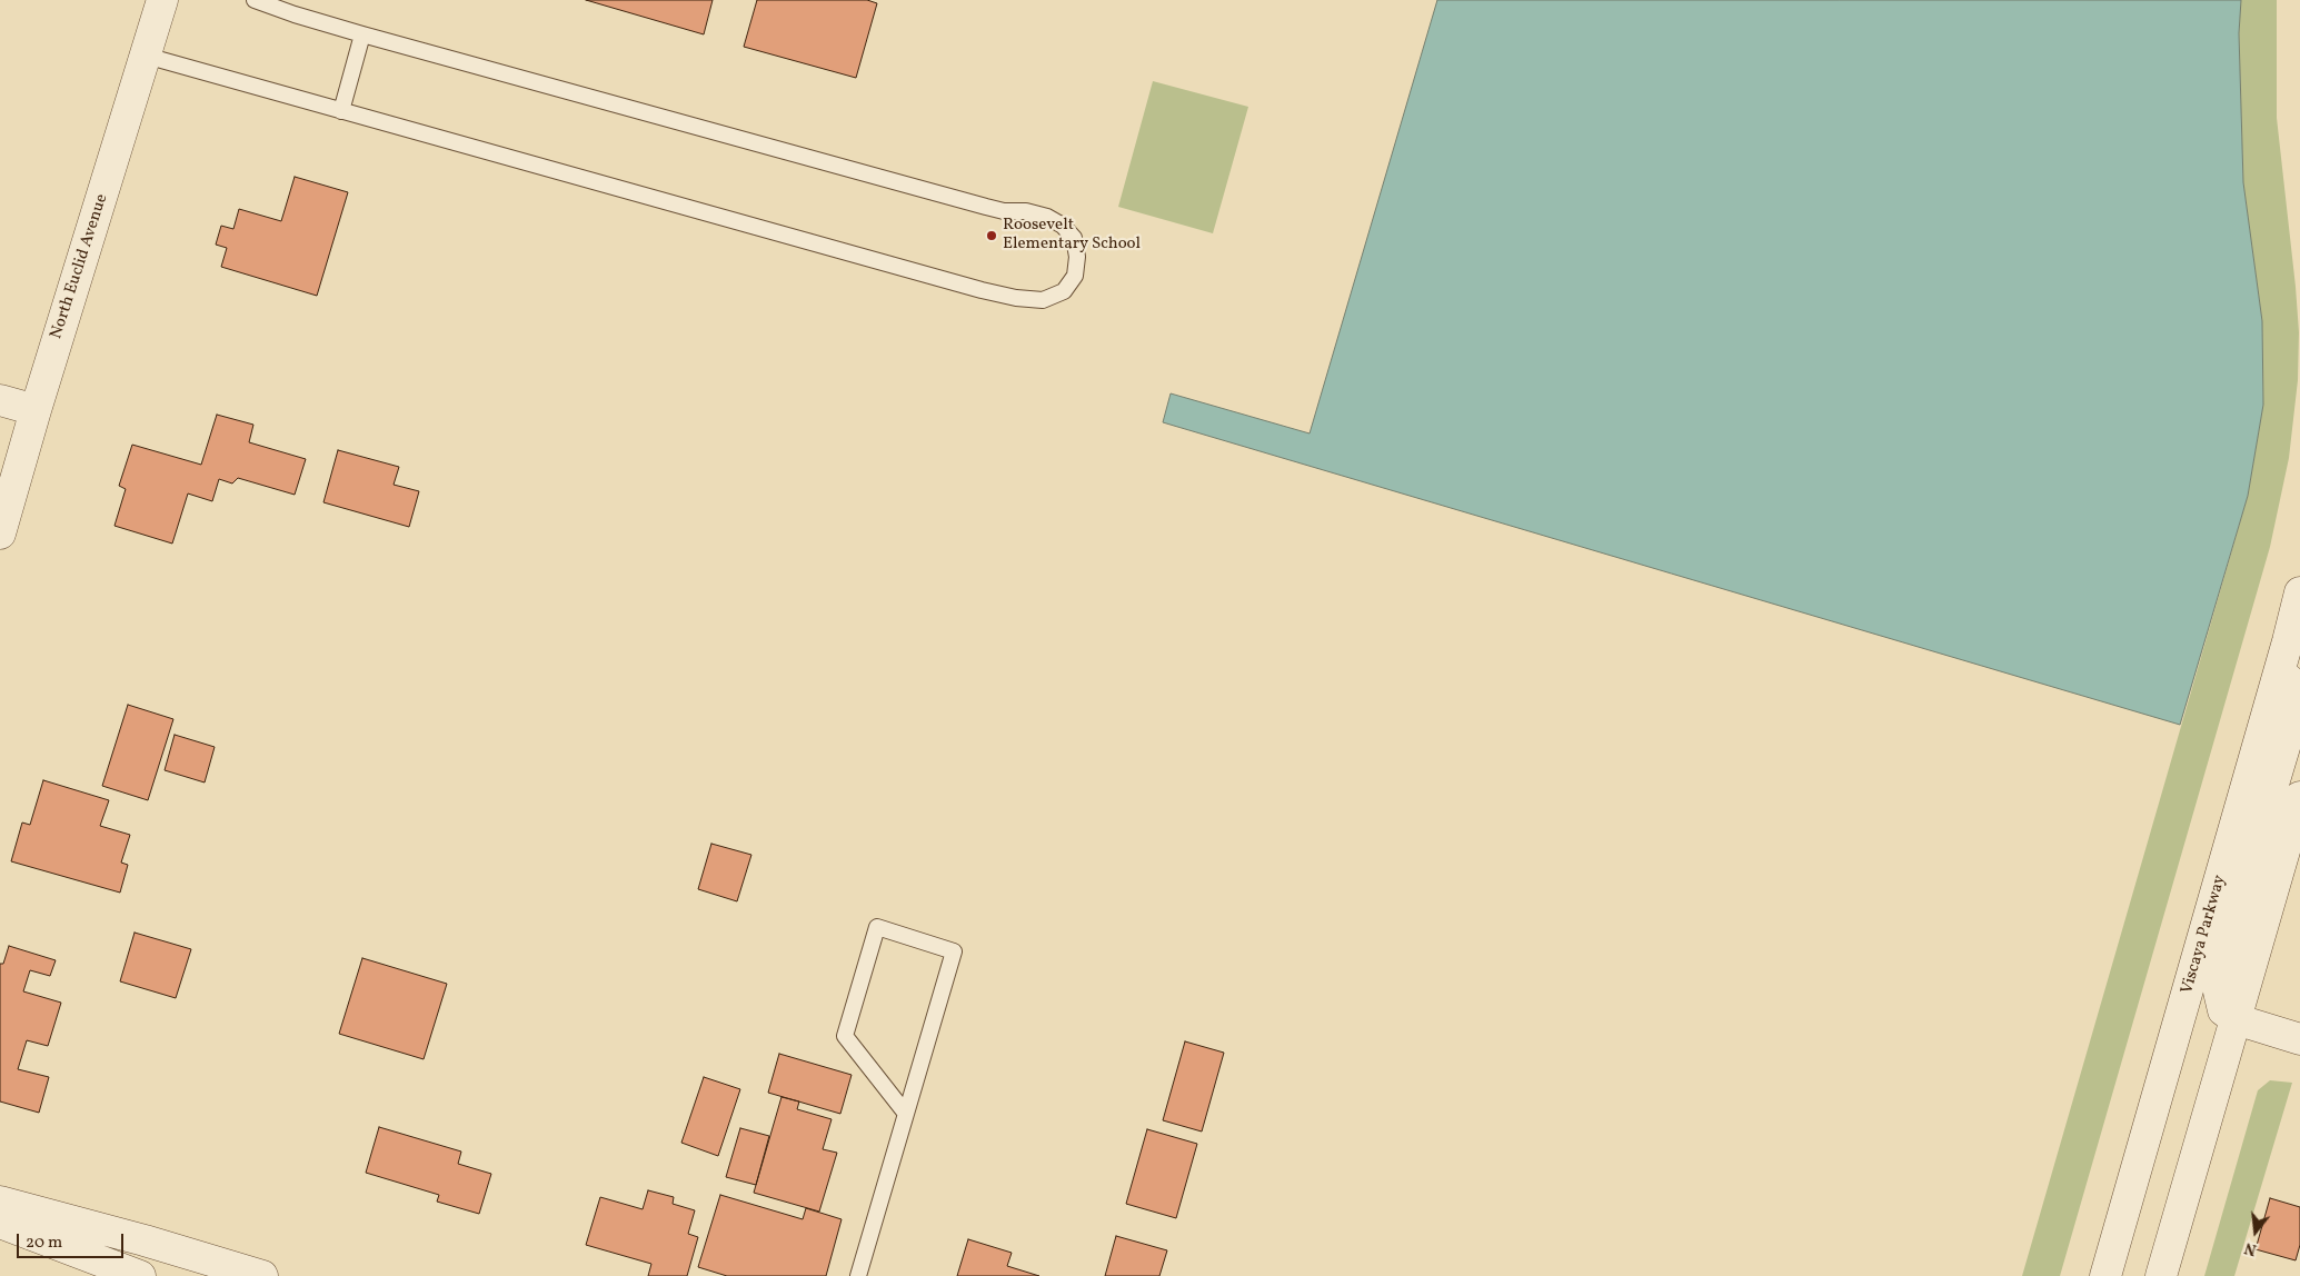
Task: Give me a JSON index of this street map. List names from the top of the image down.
{
  "streets": {
    "street": ["North Euclid Avenue", "Viscaya Parkway"]
  },
  "places": ["Roosevelt Elementary School"],
  "scale_bar": "20 m",
  "north": "bottom"
}
